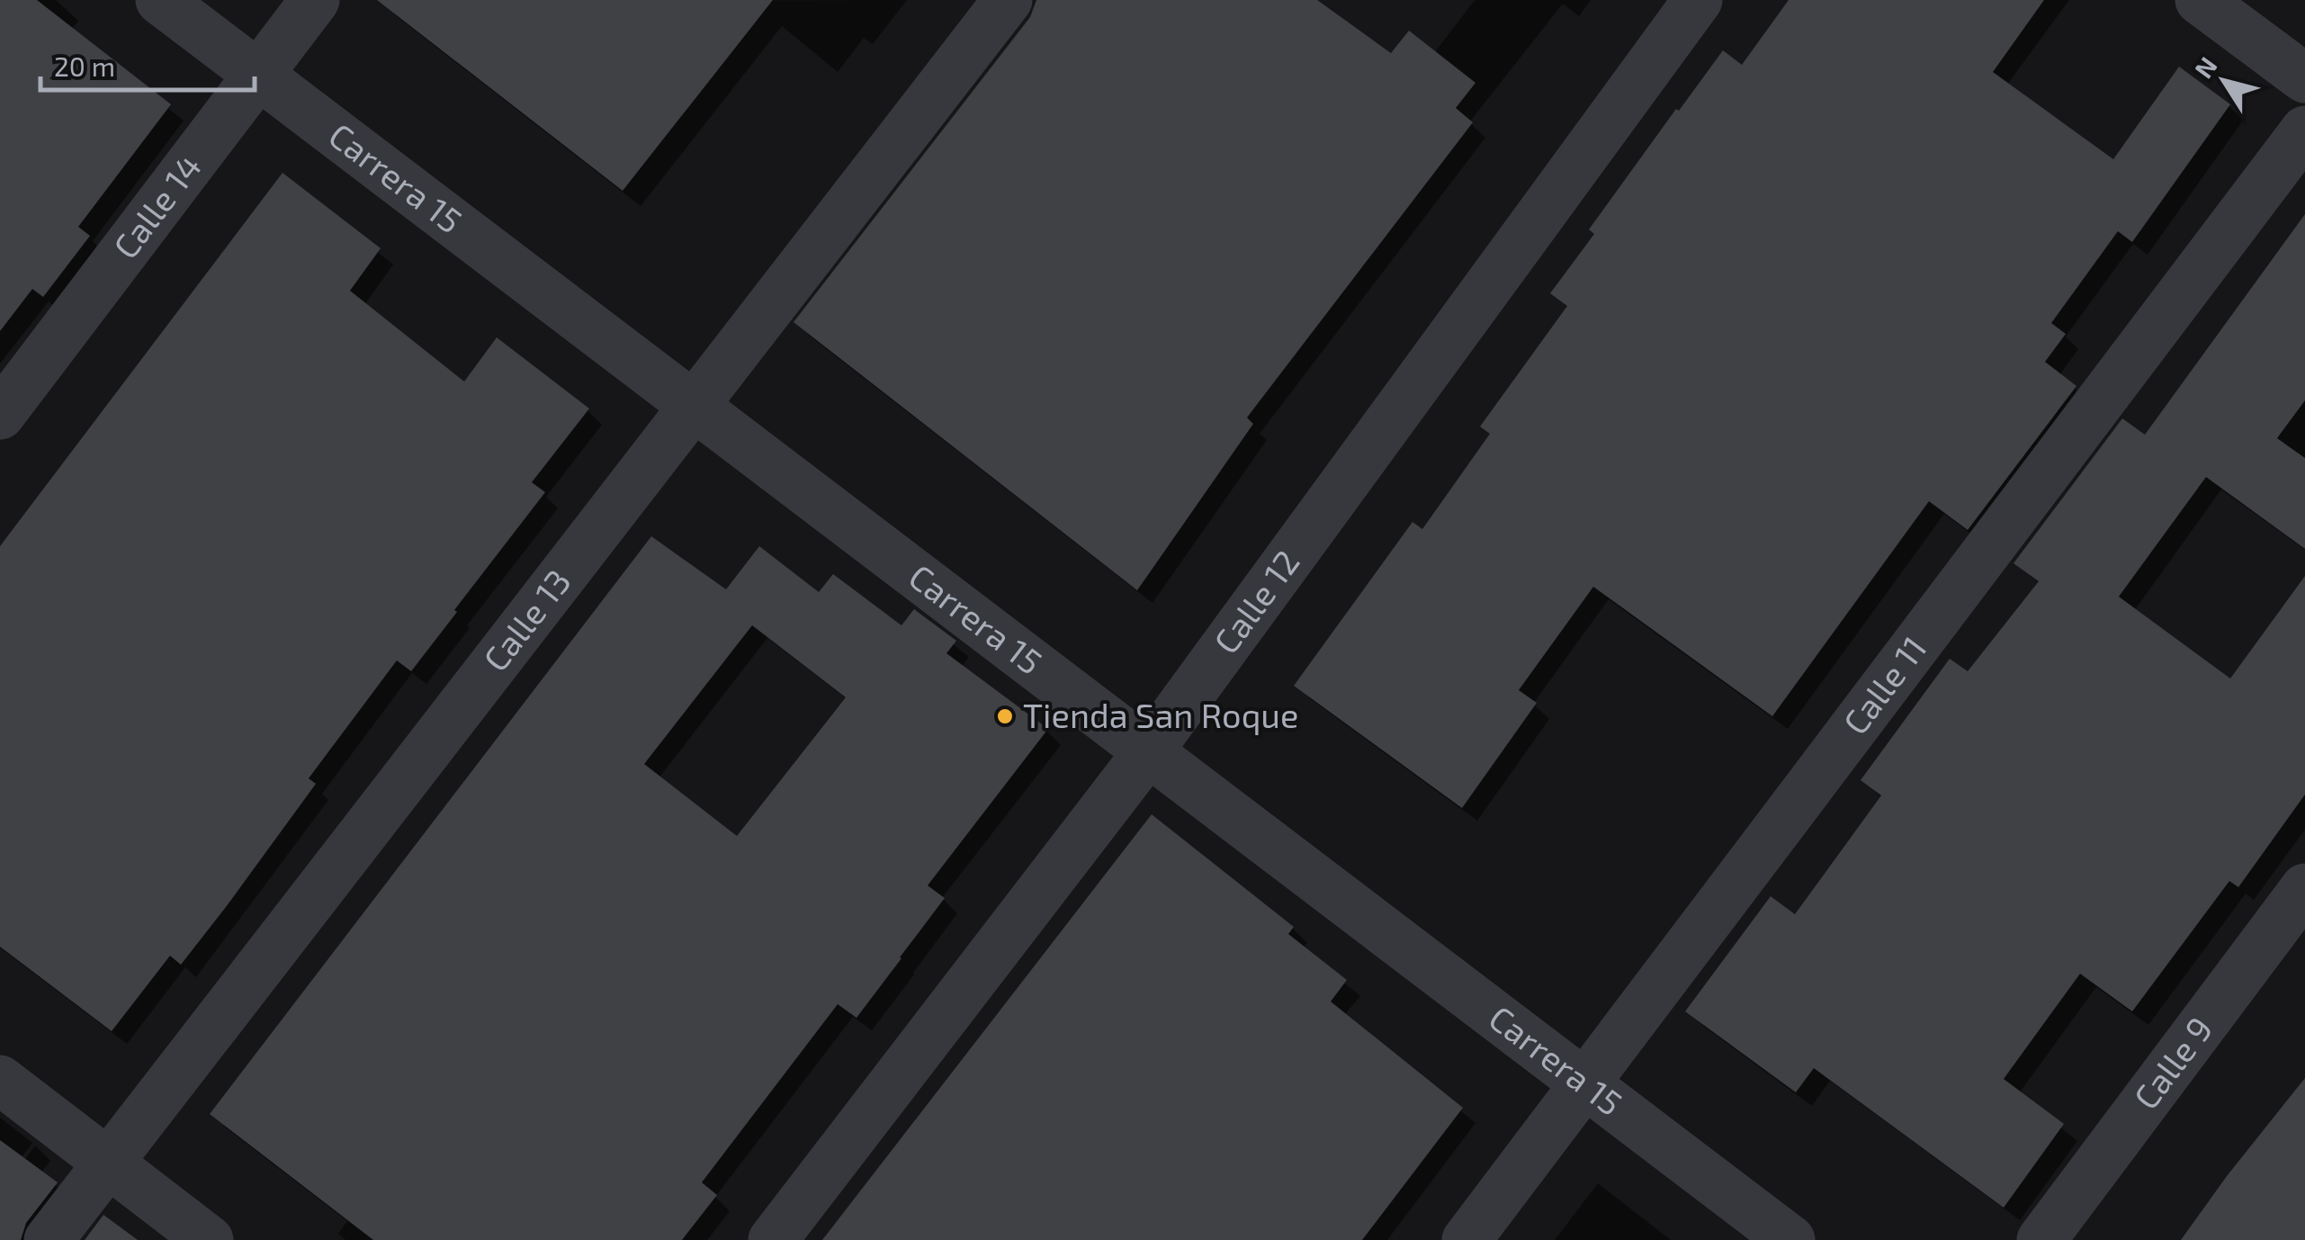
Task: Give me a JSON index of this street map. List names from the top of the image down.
{
  "streets": {
    "street": [
      "Carrera 15",
      "Calle 14",
      "Calle 12",
      "Calle 13",
      "Calle 11",
      "Calle 9"
    ]
  },
  "crossings": [
    ["Carrera 15", "Calle 14"],
    ["Carrera 15", "Calle 12"],
    ["Carrera 15", "Calle 13"],
    ["Carrera 15", "Calle 11"]
  ],
  "places": ["Tienda San Roque"],
  "scale_bar": "20 m",
  "north": "top left"
}
